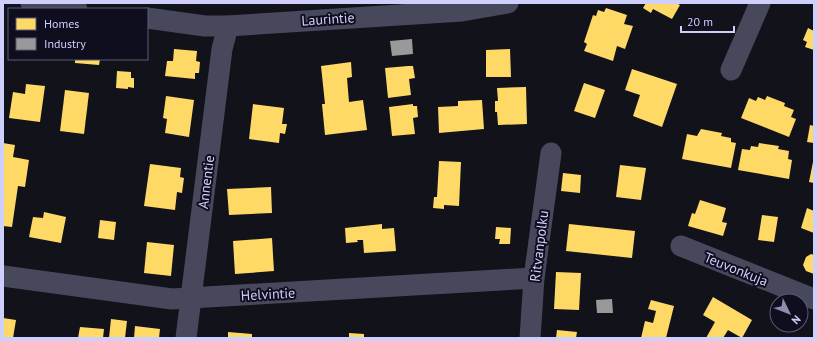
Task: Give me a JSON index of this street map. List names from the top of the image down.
{
  "streets": {
    "street": [
      "Laurintie",
      "Annentie",
      "Ritvanpolku",
      "Teuvonkuja",
      "Helvintie"
    ]
  },
  "crossings": [
    ["Laurintie", "Annentie"],
    ["Annentie", "Helvintie"],
    ["Ritvanpolku", "Helvintie"]
  ],
  "legend": ["Homes", "Industry"],
  "scale_bar": "20 m",
  "north": "bottom right"
}
